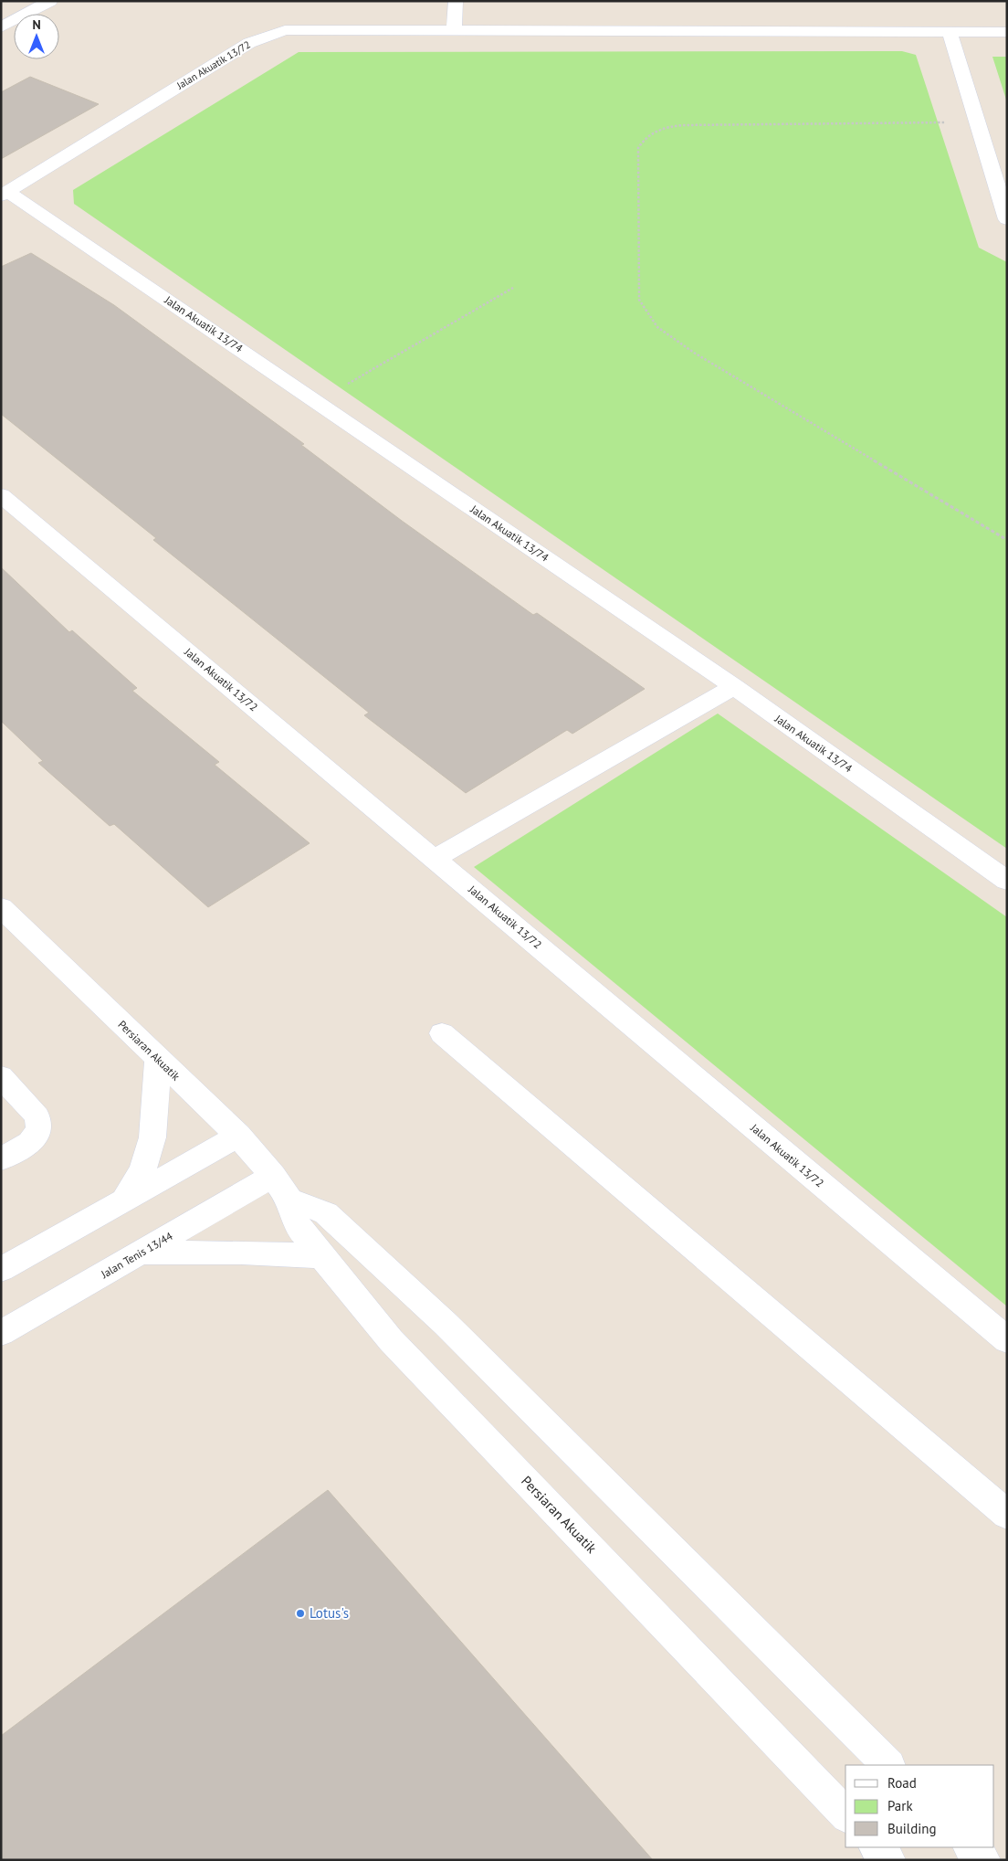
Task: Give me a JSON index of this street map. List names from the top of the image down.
{
  "streets": {
    "street": [
      "Jalan Akuatik 13/72",
      "Jalan Akuatik 13/74",
      "Persiaran Akuatik",
      "Jalan Tenis 13/44"
    ]
  },
  "crossings": [
    ["Jalan Akuatik 13/72", "Jalan Akuatik 13/74"],
    ["Persiaran Akuatik", "Jalan Tenis 13/44"]
  ],
  "places": ["Lotus's"],
  "legend": ["Road", "Park", "Building"],
  "north": "top"
}
